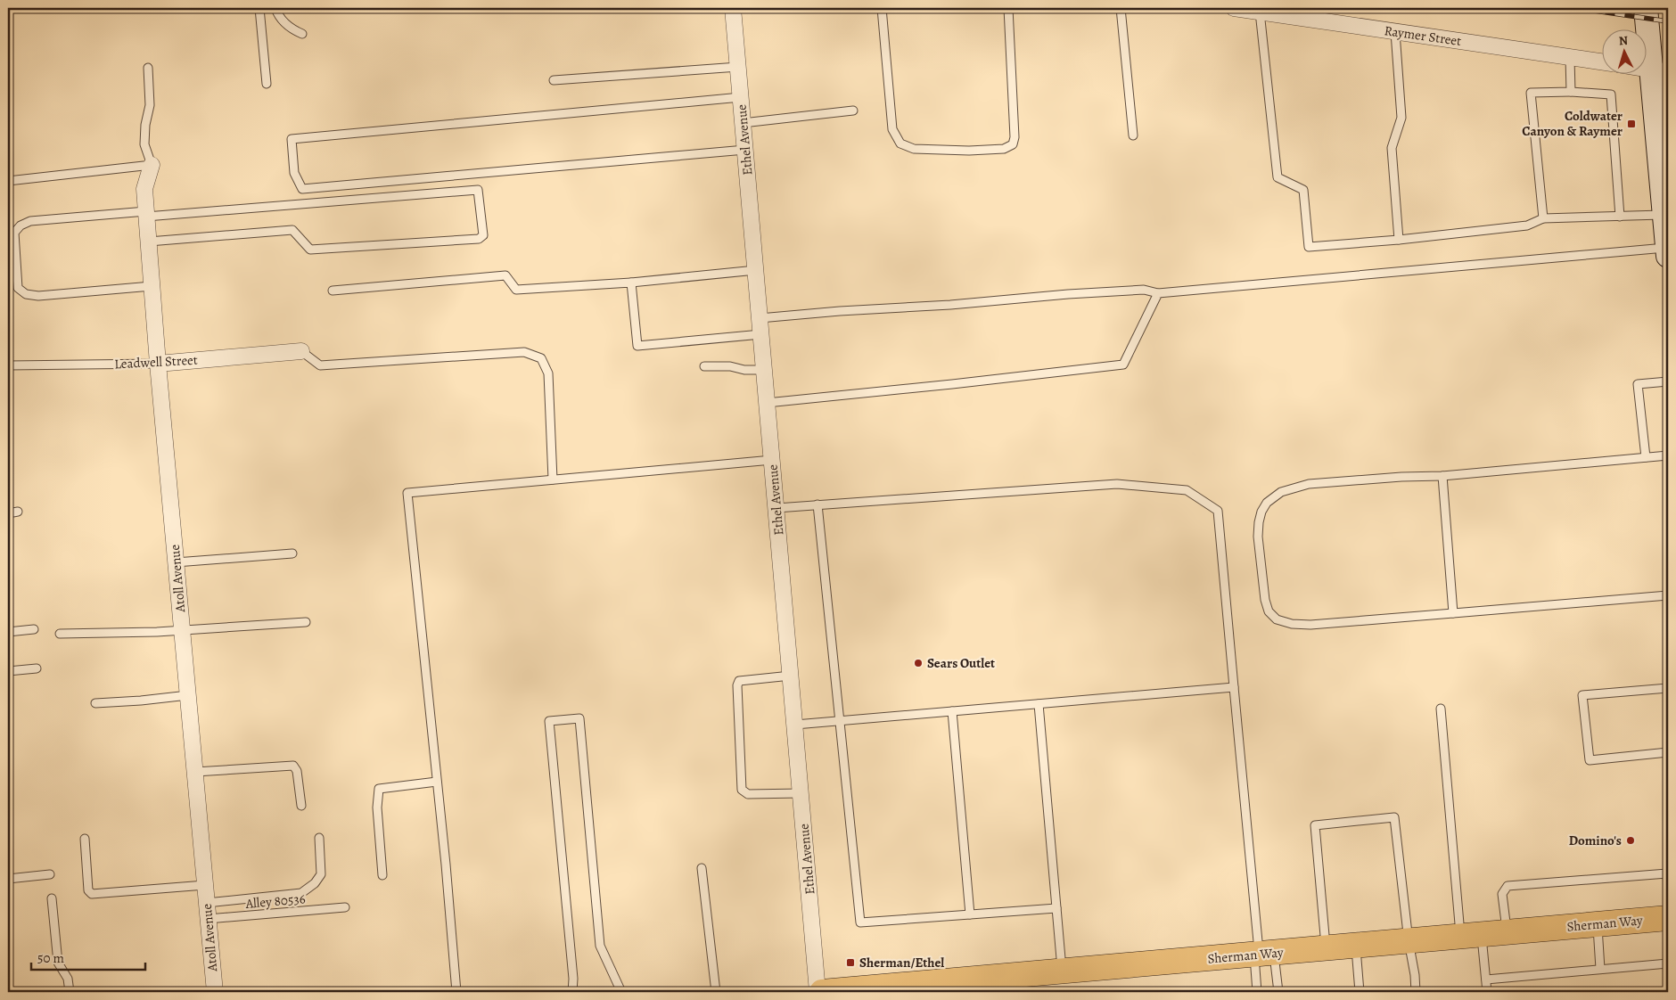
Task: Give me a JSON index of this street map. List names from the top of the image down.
{
  "streets": {
    "main road": ["Sherman Way"],
    "street": [
      "Raymer Street",
      "Ethel Avenue",
      "Leadwell Street",
      "Atoll Avenue"
    ],
    "lane": ["Alley 80536"]
  },
  "crossings": [
    ["Leadwell Street", "Atoll Avenue"],
    ["Atoll Avenue", "Alley 80536"]
  ],
  "places": {
    "transit": ["Coldwater Canyon & Raymer", "Sherman/Ethel"],
    "other": ["Sears Outlet", "Domino's"]
  },
  "scale_bar": "50 m",
  "north": "top"
}
